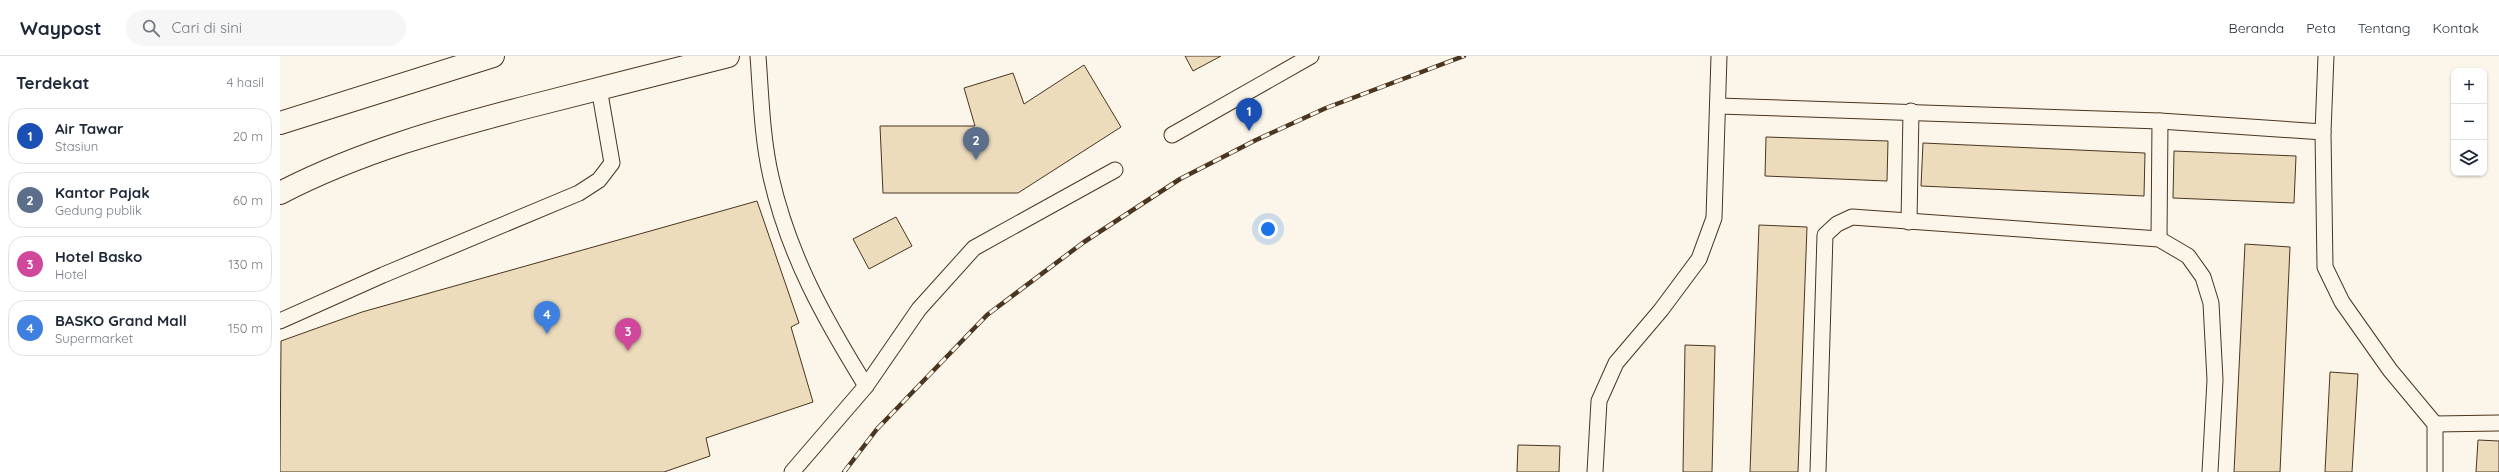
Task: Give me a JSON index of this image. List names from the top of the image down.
{
  "page": {
    "header": "Waypost",
    "search": "Cari di sini",
    "nav": [
      "Beranda",
      "Peta",
      "Tentang",
      "Kontak"
    ],
    "heading": ["Terdekat", "4 hasil"],
    "map_buttons": ["+", "−"],
    "pins": [
      "1",
      "2",
      "4",
      "3"
    ],
    "list": [
      {
        "mark": "1",
        "name": "Air Tawar",
        "note": "Stasiun",
        "value": "20 m"
      },
      {
        "mark": "2",
        "name": "Kantor Pajak",
        "note": "Gedung publik",
        "value": "60 m"
      },
      {
        "mark": "3",
        "name": "Hotel Basko",
        "note": "Hotel",
        "value": "130 m"
      },
      {
        "mark": "4",
        "name": "BASKO Grand Mall",
        "note": "Supermarket",
        "value": "150 m"
      }
    ]
  }
}
